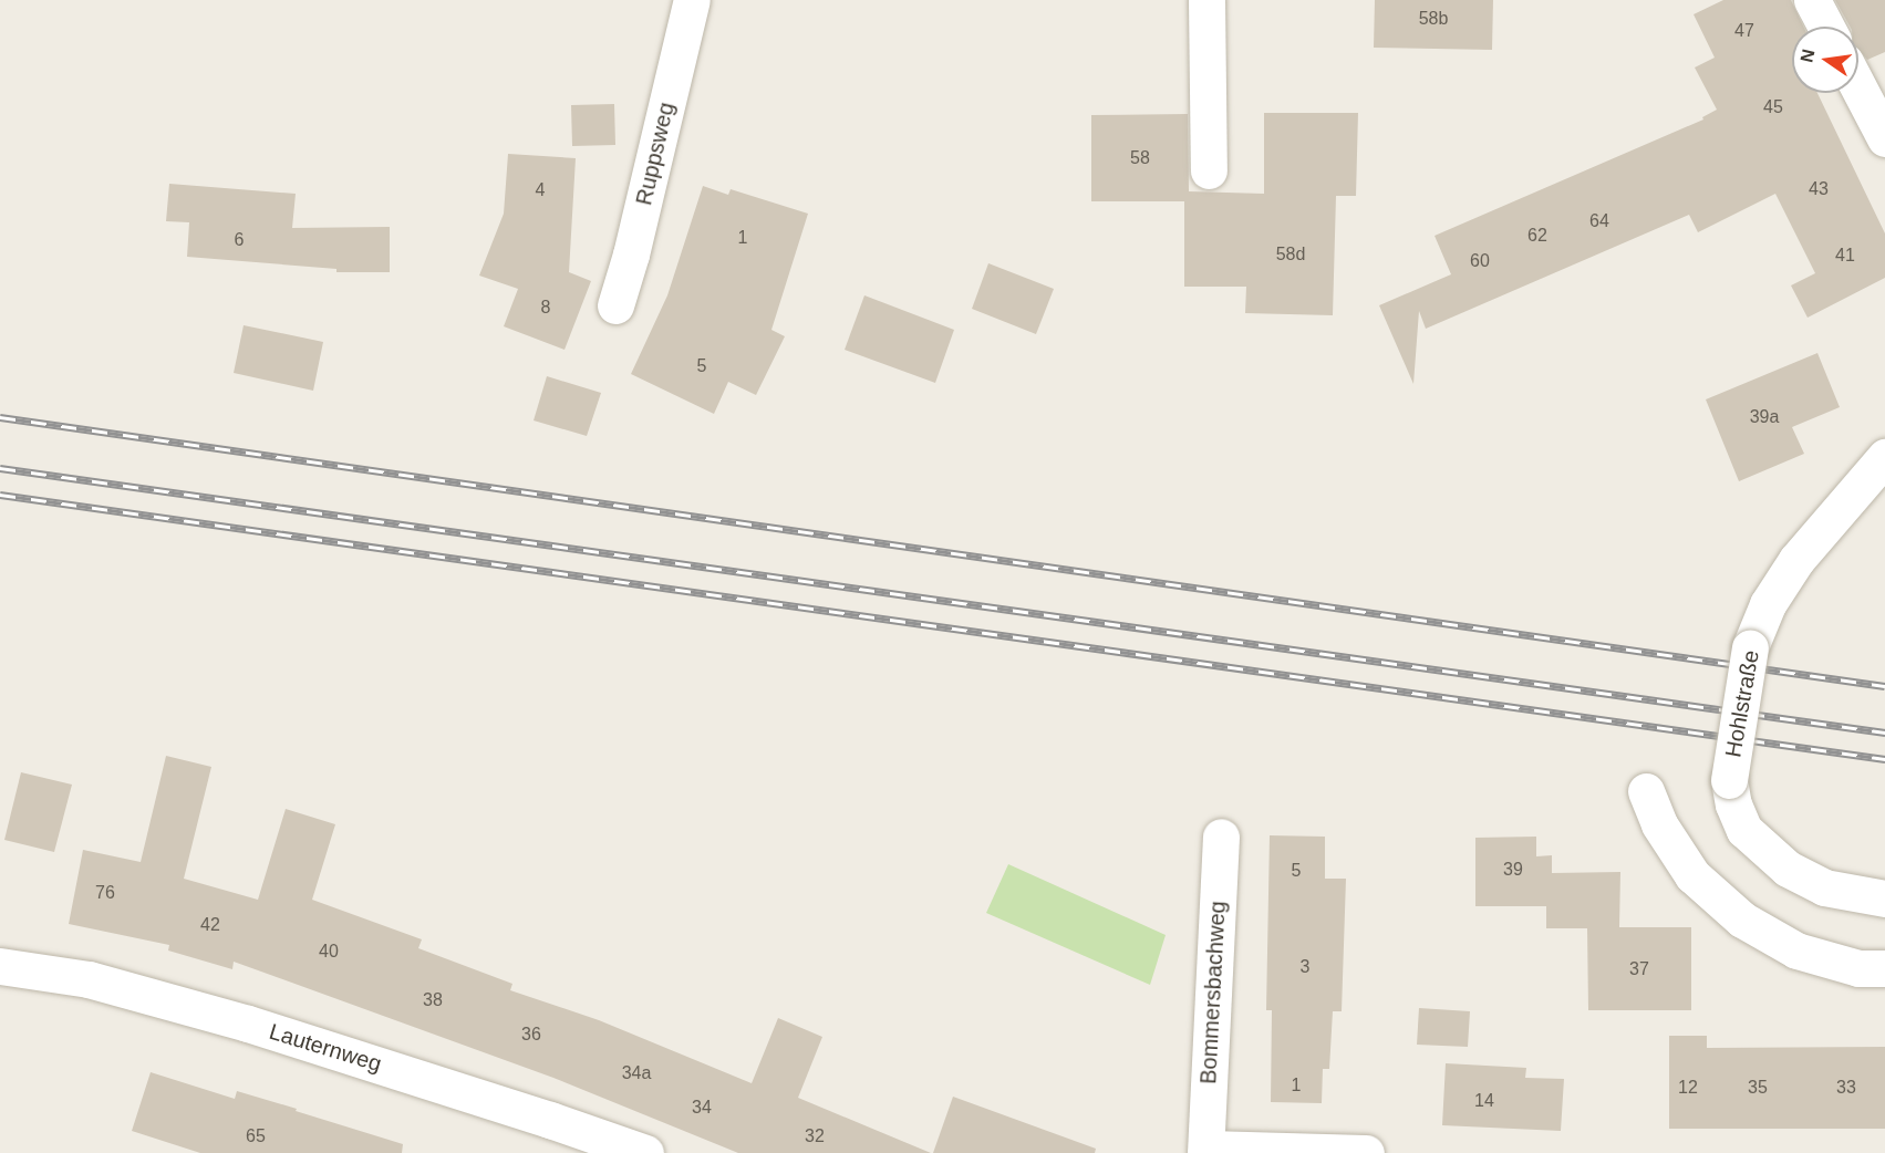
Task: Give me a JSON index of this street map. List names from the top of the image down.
{
  "streets": {
    "street": [
      "Ruppsweg",
      "Hohlstraße",
      "Bommersbachweg",
      "Lauternweg"
    ]
  },
  "house_numbers": [
    "58b",
    "47",
    "45",
    "58",
    "43",
    "4",
    "64",
    "62",
    "1",
    "6",
    "58d",
    "41",
    "60",
    "8",
    "5",
    "39a",
    "39",
    "5",
    "76",
    "42",
    "40",
    "3",
    "37",
    "38",
    "36",
    "34a",
    "1",
    "12",
    "35",
    "33",
    "14",
    "34",
    "65",
    "32"
  ],
  "north": "left"
}
